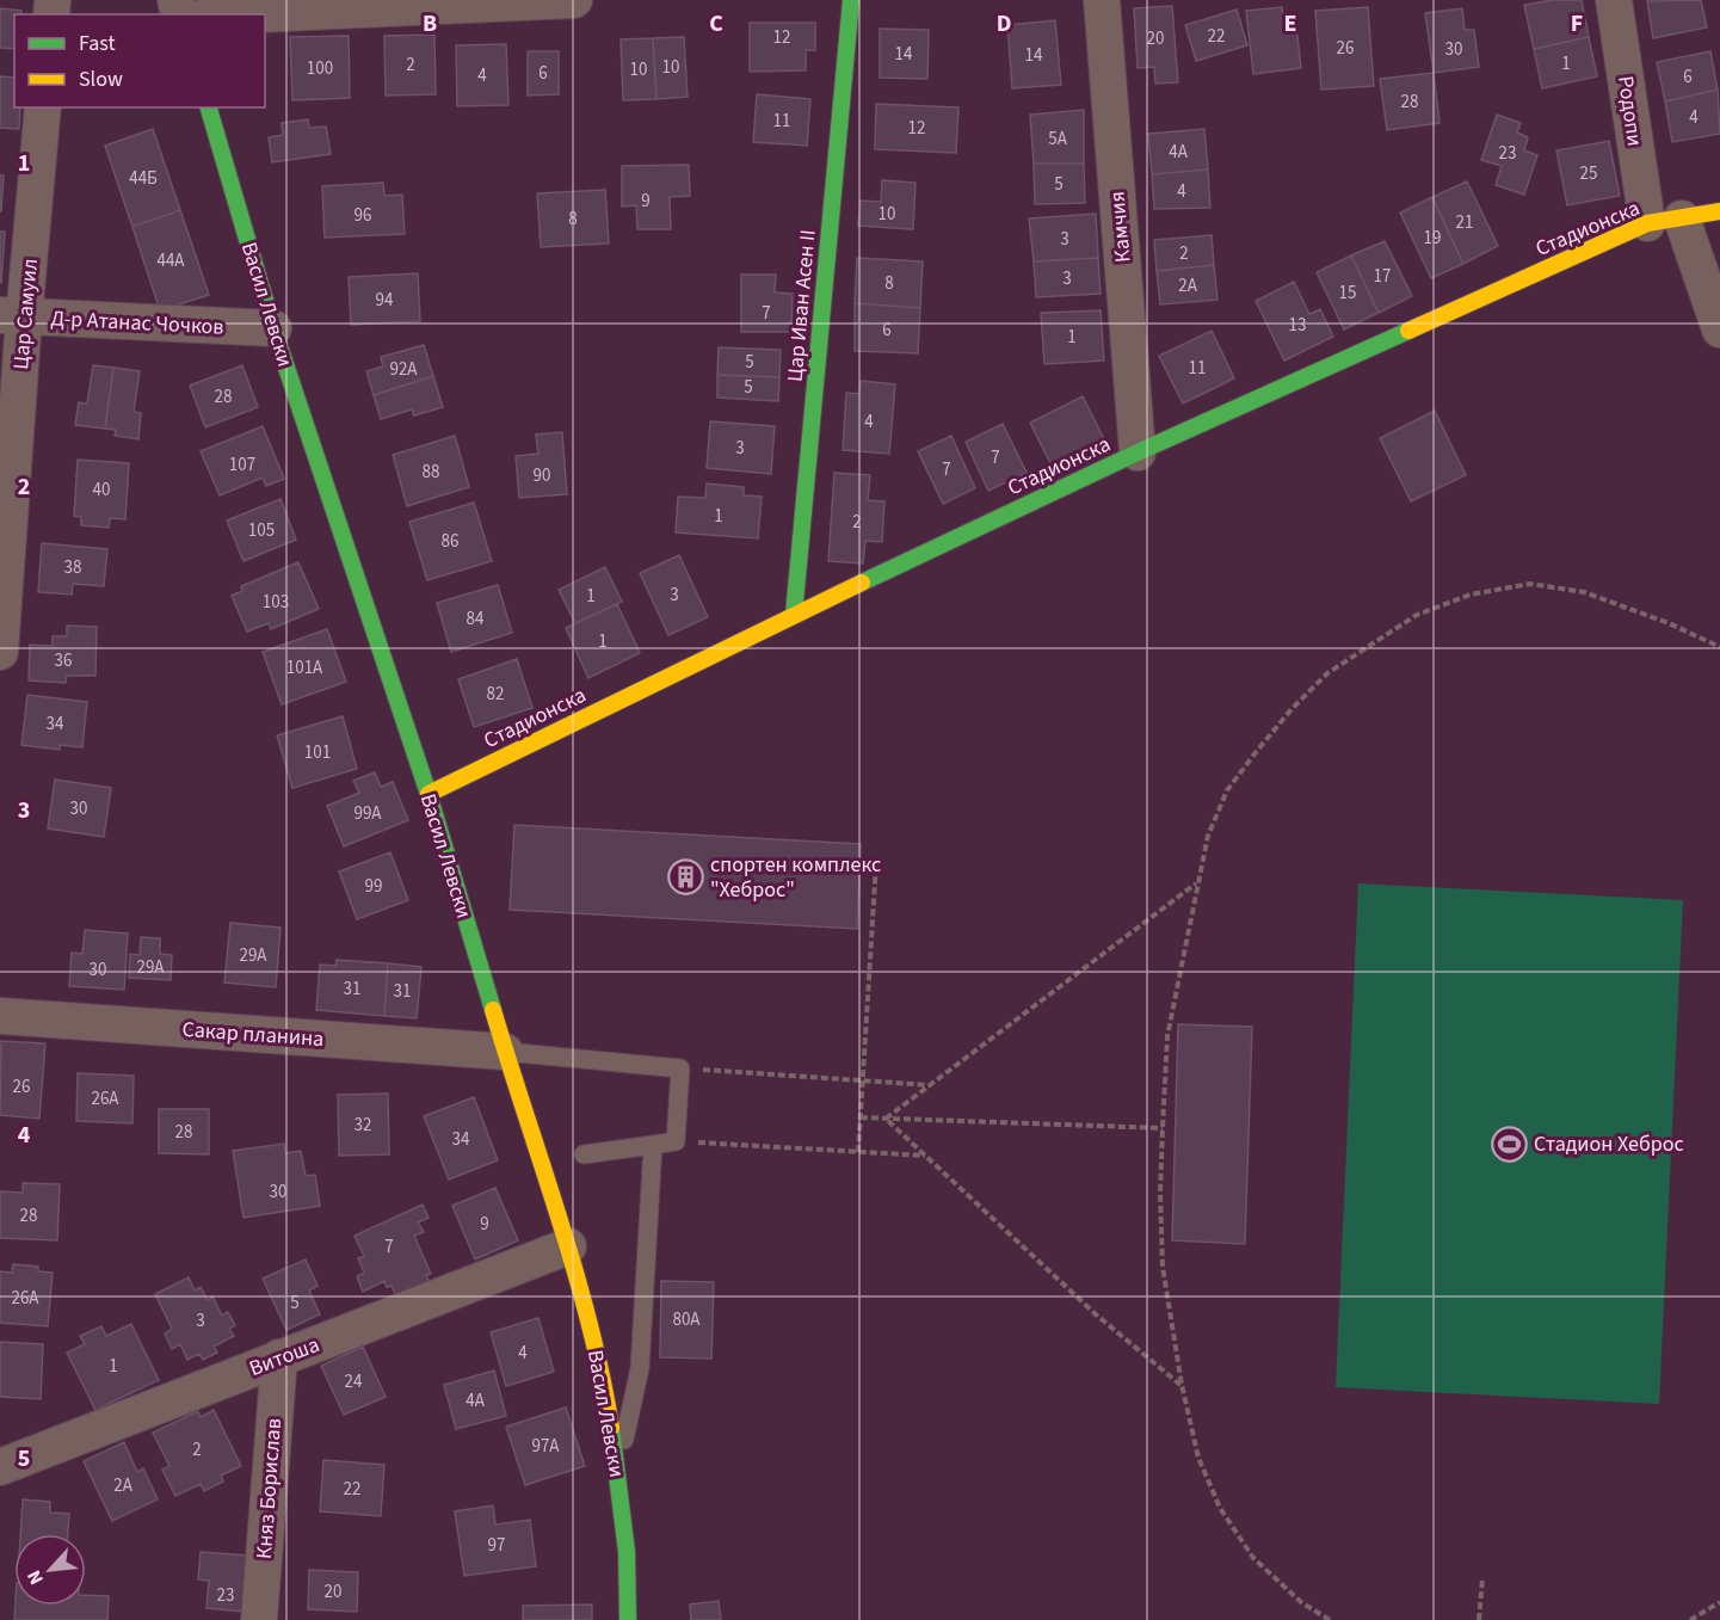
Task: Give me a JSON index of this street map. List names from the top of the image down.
{
  "streets": {
    "street": [
      "Родопи",
      "Камчия",
      "Стадионска",
      "Васил Левски",
      "Цар Иван Асен II",
      "Цар Самуил",
      "Д-р Атанас Чочков",
      "Сакар планина",
      "Витоша",
      "Княз Борислав"
    ]
  },
  "crossings": [
    ["Родопи", "Стадионска"],
    ["Камчия", "Стадионска"],
    ["Стадионска", "Васил Левски"],
    ["Стадионска", "Цар Иван Асен II"],
    ["Васил Левски", "Д-р Атанас Чочков"],
    ["Васил Левски", "Сакар планина"],
    ["Васил Левски", "Витоша"],
    ["Цар Самуил", "Д-р Атанас Чочков"],
    ["Витоша", "Княз Борислав"]
  ],
  "places": {
    "building": ["спортен комплекс \"Хеброс\""],
    "sports": ["Стадион Хеброс"]
  },
  "house_numbers": [
    "22",
    "12",
    "20",
    "26",
    "30",
    "14",
    "14",
    "1",
    "2",
    "10",
    "100",
    "10",
    "6",
    "4",
    "6",
    "28",
    "4",
    "11",
    "12",
    "5А",
    "4А",
    "23",
    "25",
    "44Б",
    "5",
    "4",
    "9",
    "10",
    "96",
    "8",
    "21",
    "19",
    "3",
    "2",
    "44А",
    "17",
    "3",
    "8",
    "2А",
    "15",
    "94",
    "7",
    "13",
    "6",
    "1",
    "5",
    "11",
    "92А",
    "5",
    "28",
    "4",
    "3",
    "7",
    "107",
    "7",
    "88",
    "90",
    "40",
    "1",
    "2",
    "105",
    "86",
    "38",
    "3",
    "1",
    "103",
    "84",
    "1",
    "36",
    "101А",
    "82",
    "34",
    "101",
    "30",
    "99А",
    "99",
    "29А",
    "29А",
    "30",
    "31",
    "31",
    "26",
    "26А",
    "32",
    "28",
    "34",
    "30",
    "28",
    "9",
    "7",
    "26А",
    "5",
    "80А",
    "3",
    "4",
    "1",
    "24",
    "4А",
    "97А",
    "2",
    "2А",
    "22",
    "97",
    "20",
    "23"
  ],
  "legend": ["Fast", "Slow"],
  "north": "bottom left",
  "grid": {
    "columns": [
      "B",
      "C",
      "D",
      "E",
      "F"
    ],
    "rows": [
      "1",
      "2",
      "3",
      "4",
      "5"
    ]
  }
}
